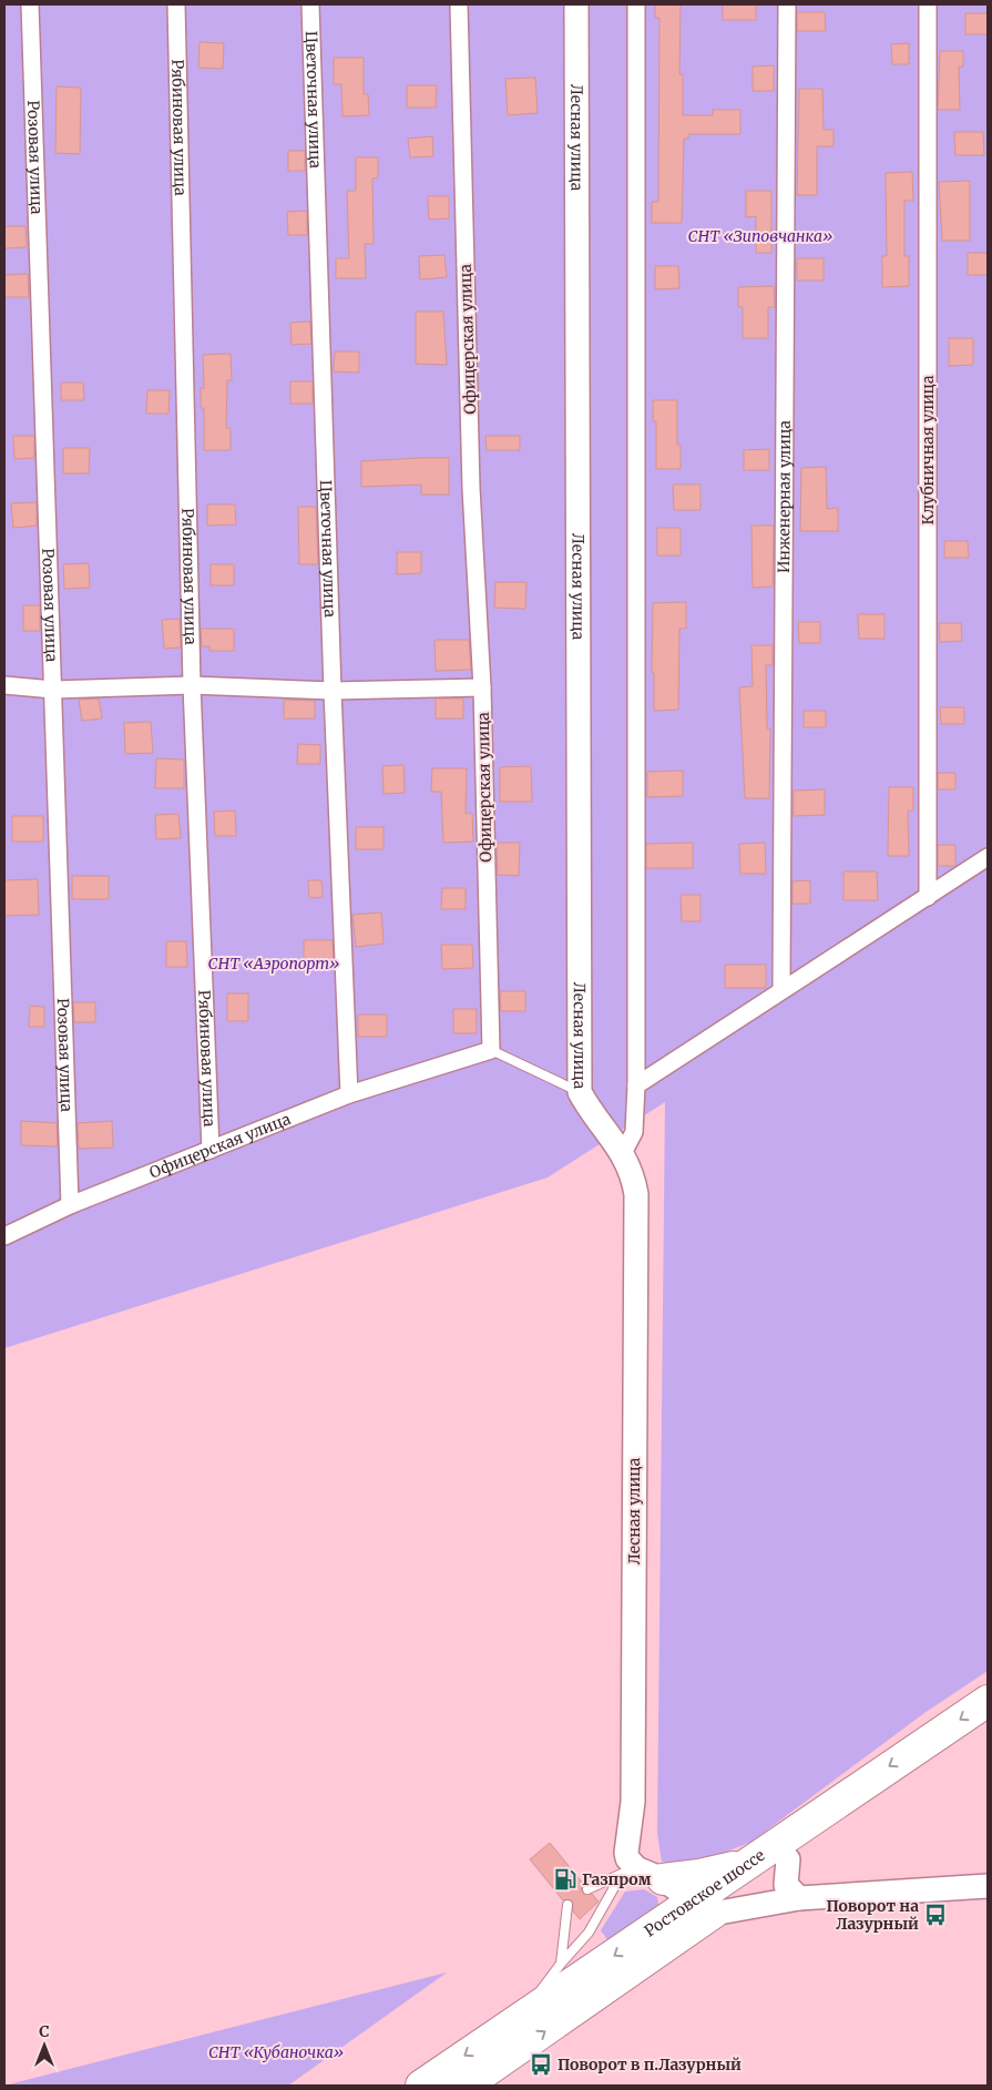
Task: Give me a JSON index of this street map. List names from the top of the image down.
{
  "streets": {
    "highway": ["Ростовское шоссе"],
    "street": [
      "Цветочная улица",
      "Рябиновая улица",
      "Лесная улица",
      "Розовая улица",
      "Офицерская улица",
      "Клубничная улица",
      "Инженерная улица"
    ]
  },
  "crossings": [
    ["Цветочная улица", "Офицерская улица"],
    ["Рябиновая улица", "Офицерская улица"],
    ["Лесная улица", "Ростовское шоссе"],
    ["Розовая улица", "Офицерская улица"]
  ],
  "parks": ["СНТ «Зиповчанка»", "СНТ «Аэропорт»", "СНТ «Кубаночка»"],
  "places": {
    "fuel station": ["Газпром"],
    "bus stop": ["Поворот на Лазурный", "Поворот в п.Лазурный"]
  },
  "north": "top"
}
